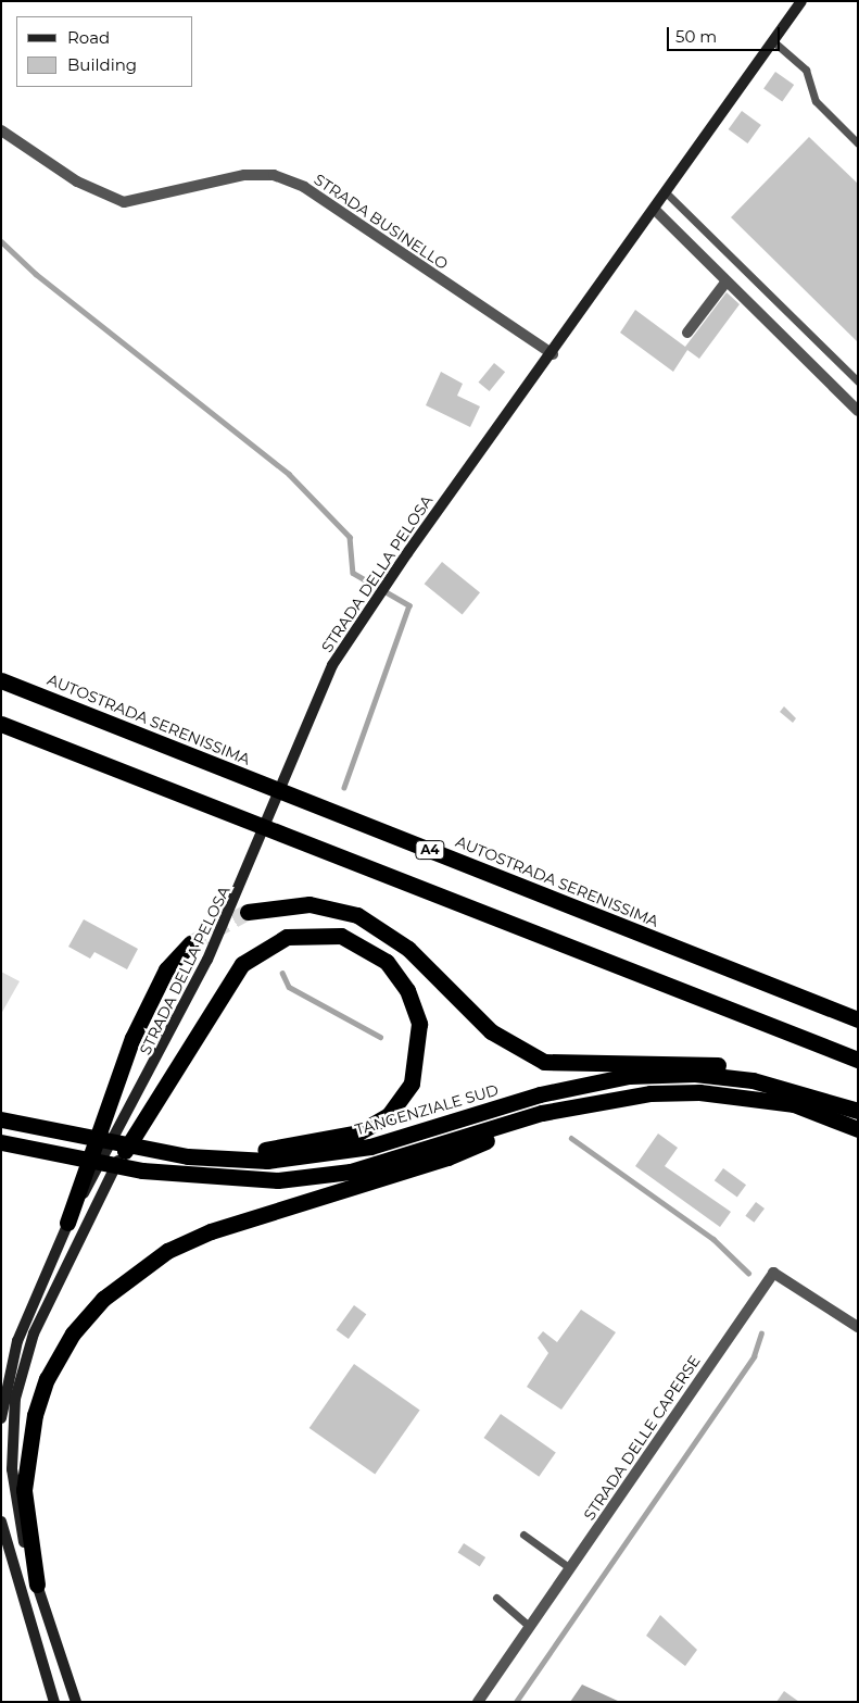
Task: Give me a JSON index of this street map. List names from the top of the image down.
{
  "streets": {
    "highway": ["AUTOSTRADA SERENISSIMA", "A4", "TANGENZIALE SUD"],
    "street": ["STRADA BUSINELLO", "STRADA DELLA PELOSA", "STRADA DELLE CAPERSE"]
  },
  "crossings": [
    ["STRADA BUSINELLO", "STRADA DELLA PELOSA"]
  ],
  "legend": ["Road", "Building"],
  "scale_bar": "50 m"
}
